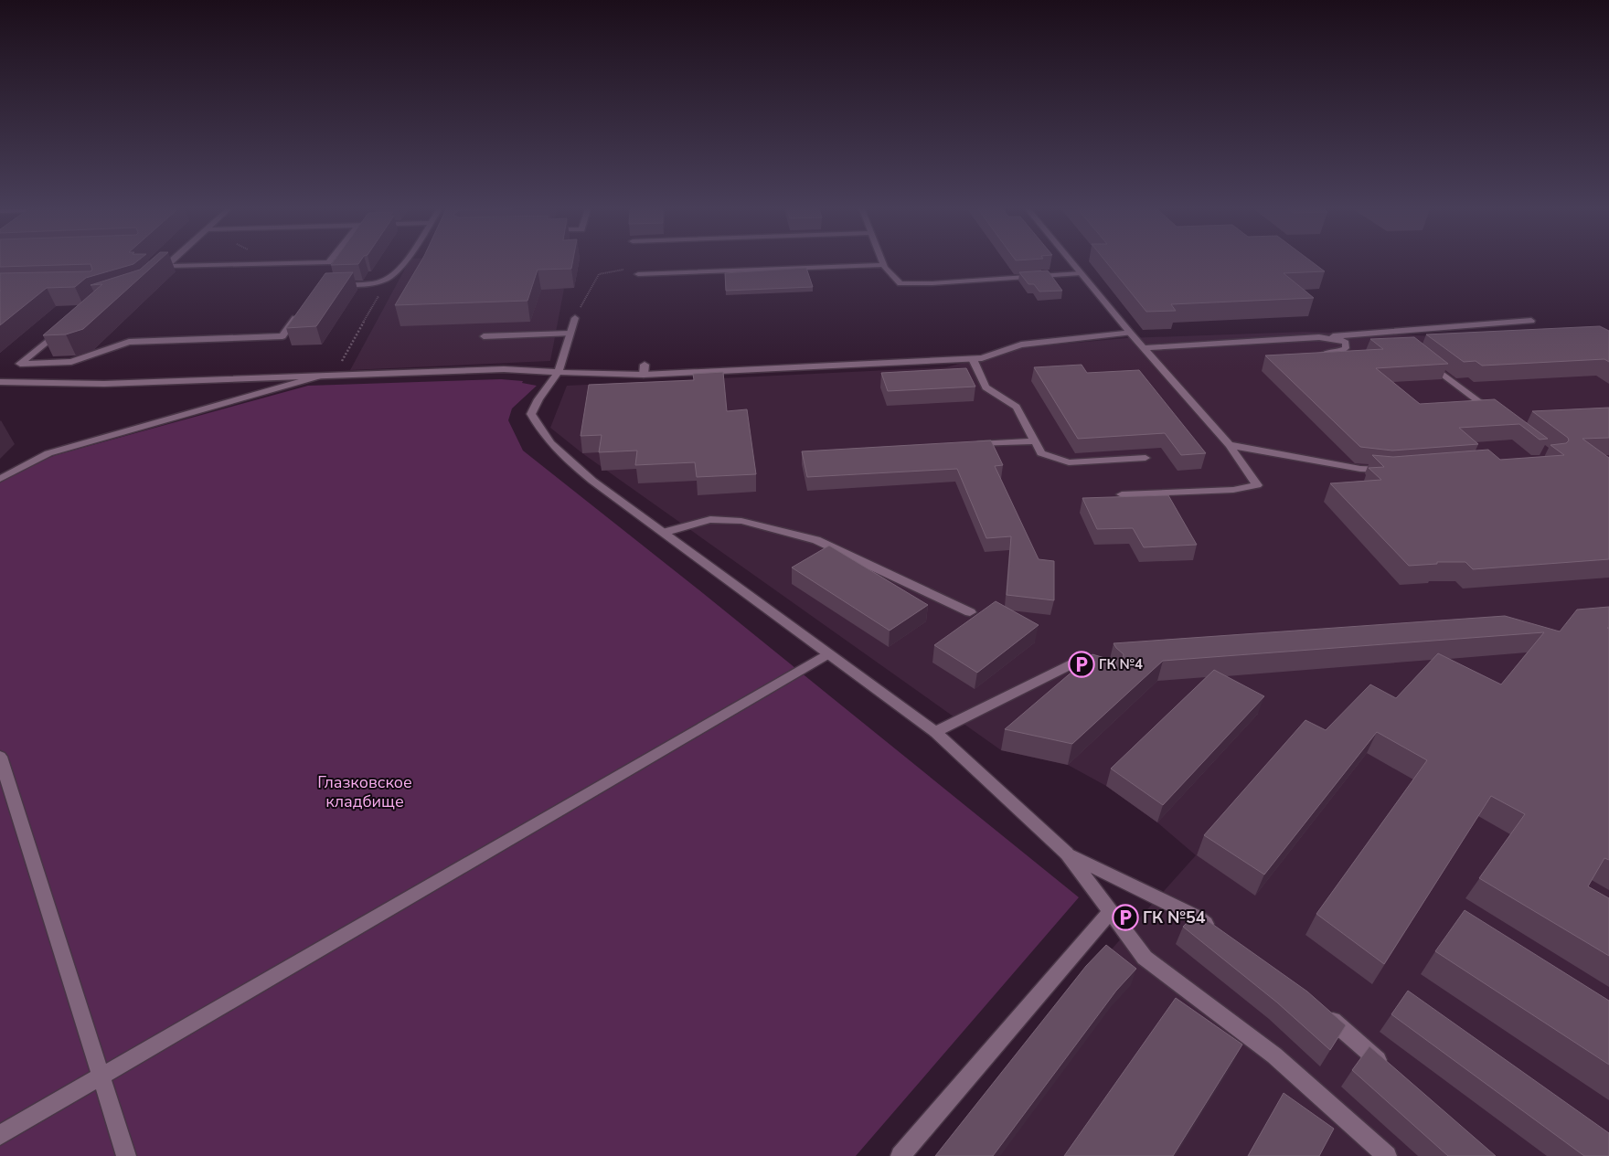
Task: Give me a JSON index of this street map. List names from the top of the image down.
{
  "parks": ["Глазковское кладбище"],
  "places": {
    "parking": ["ГК №4", "ГК №54"]
  }
}
